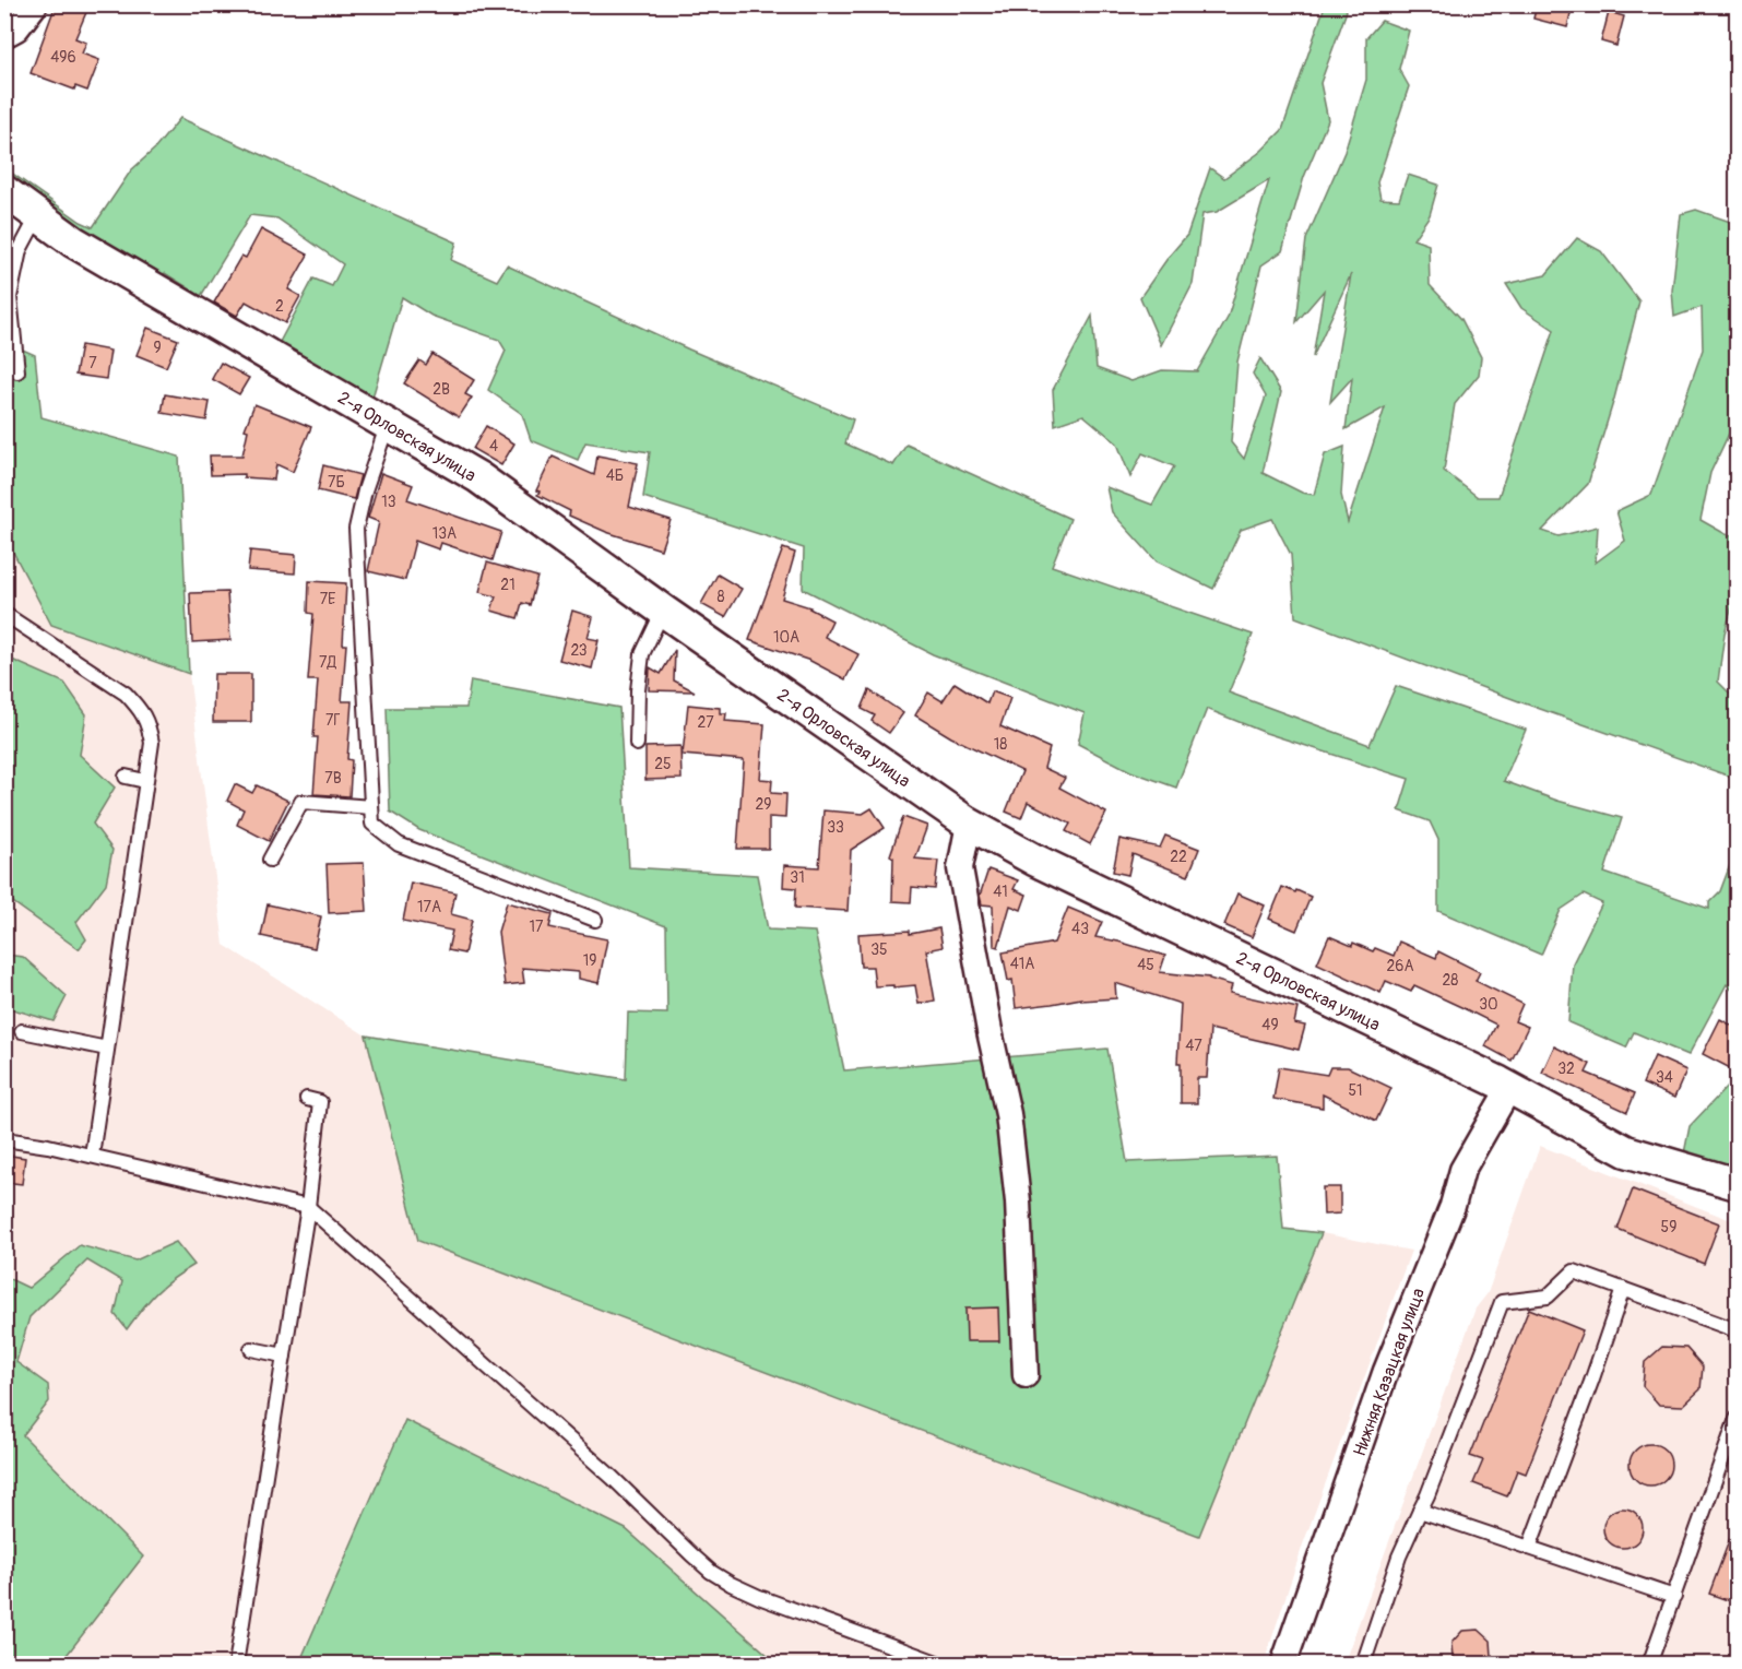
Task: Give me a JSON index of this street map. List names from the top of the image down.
{
  "streets": {
    "street": ["2-я Орловская улица", "Нижняя Казацкая улица"]
  },
  "crossings": [
    ["2-я Орловская улица", "Нижняя Казацкая улица"]
  ],
  "house_numbers": [
    "496",
    "2",
    "9",
    "7",
    "2В",
    "4",
    "4Б",
    "7Б",
    "13",
    "13А",
    "21",
    "8",
    "7Е",
    "10А",
    "23",
    "7Д",
    "7Г",
    "27",
    "18",
    "25",
    "7В",
    "29",
    "33",
    "22",
    "31",
    "41",
    "17А",
    "17",
    "43",
    "35",
    "19",
    "41А",
    "45",
    "26А",
    "28",
    "30",
    "49",
    "47",
    "32",
    "34",
    "51",
    "59"
  ]
}
